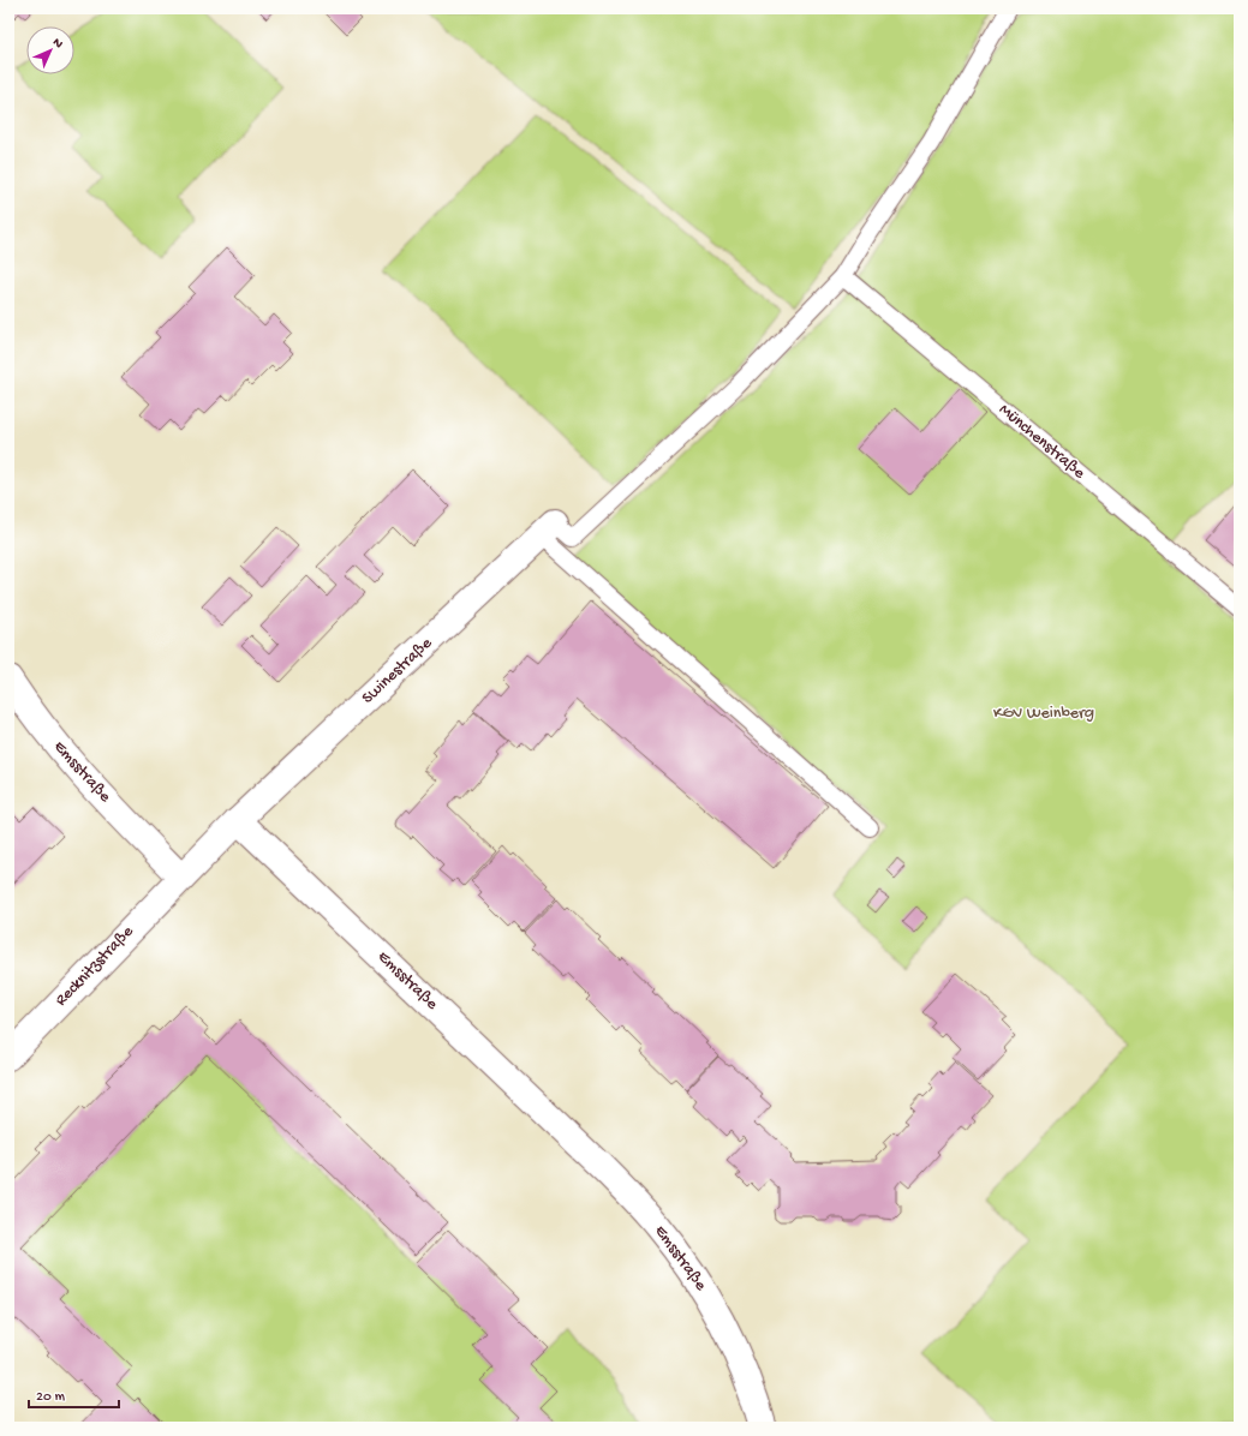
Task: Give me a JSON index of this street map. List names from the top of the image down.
{
  "streets": {
    "street": ["Swinestraße", "Emsstraße", "Recknitzstraße"],
    "lane": ["Münchenstraße"]
  },
  "crossings": [
    ["Swinestraße", "Emsstraße"],
    ["Emsstraße", "Recknitzstraße"]
  ],
  "parks": ["KGV Weinberg"],
  "scale_bar": "20 m",
  "north": "top right"
}
